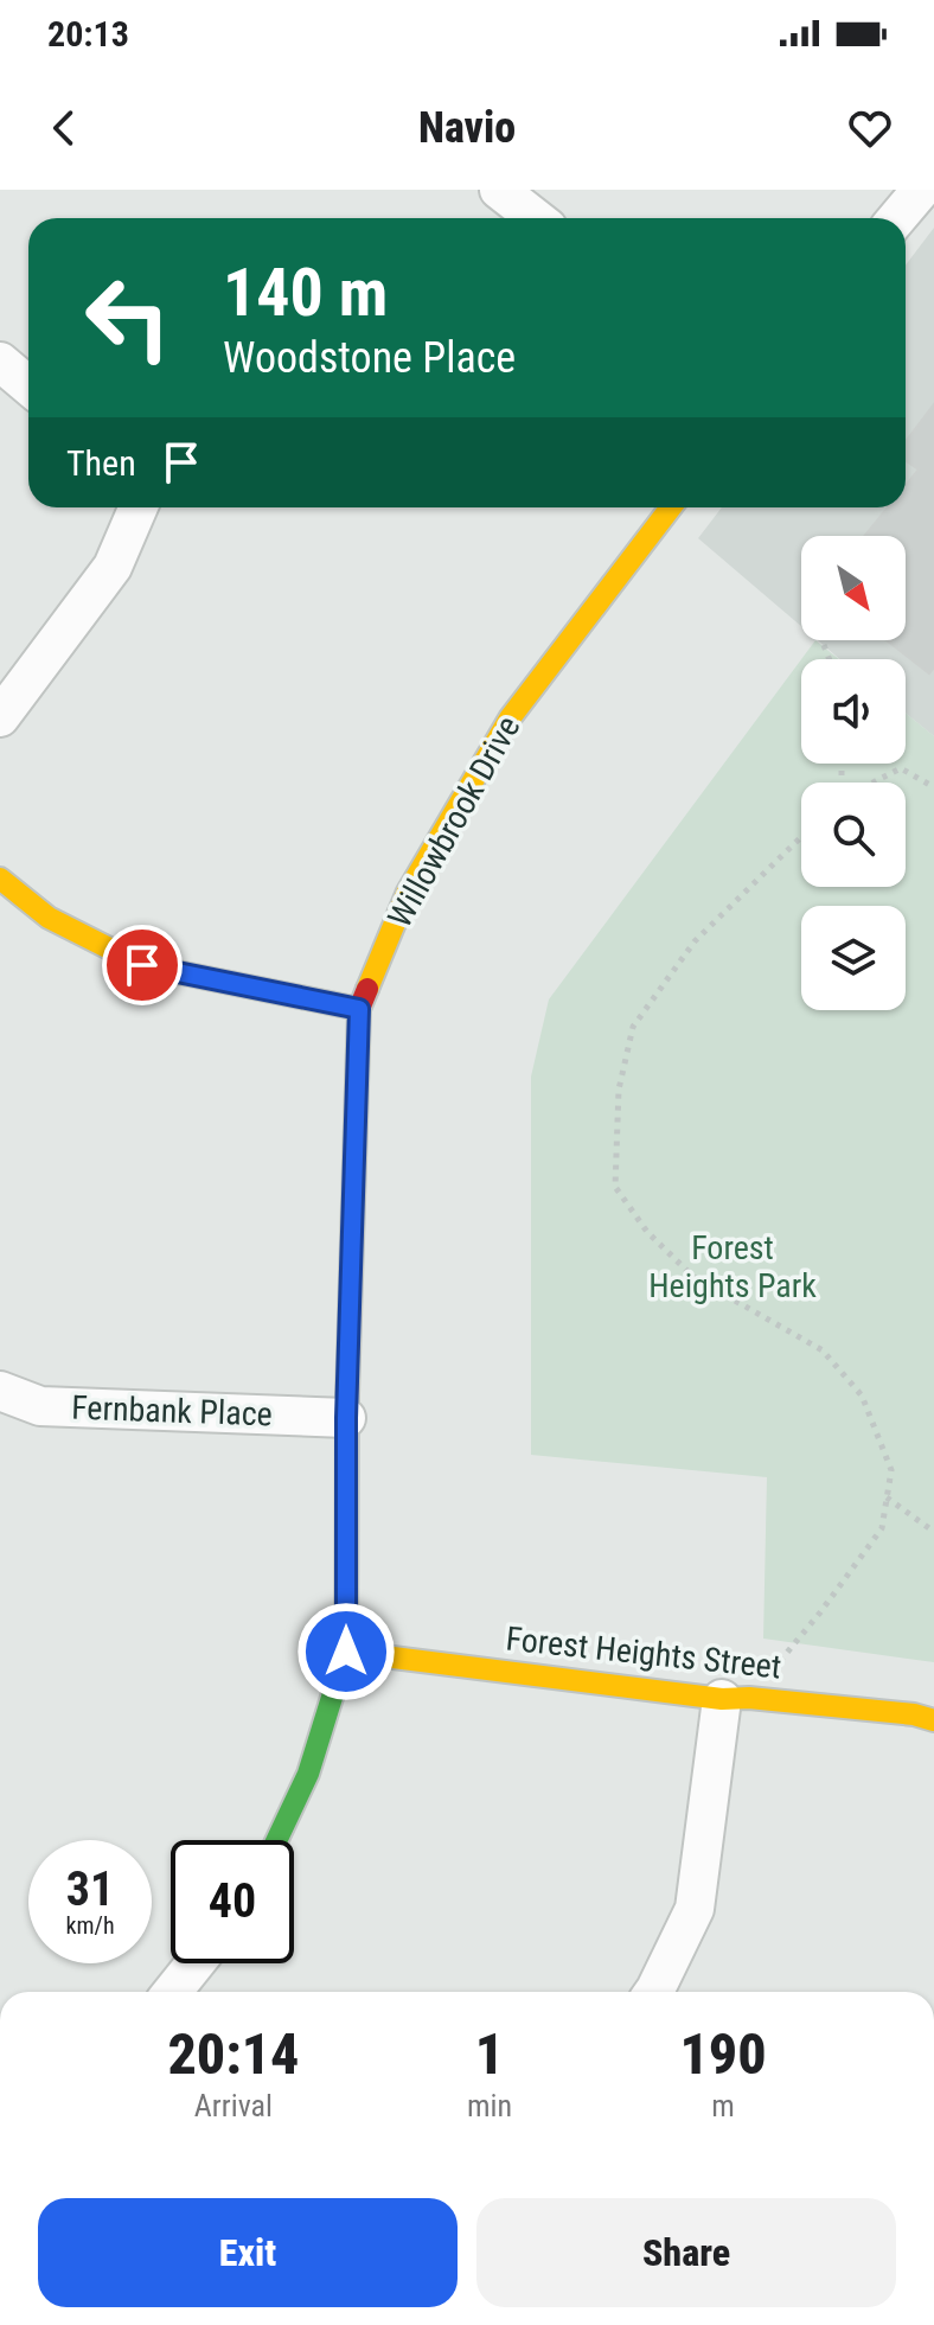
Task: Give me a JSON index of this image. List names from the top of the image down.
{
  "streets": {
    "street": ["Willowbrook Drive", "Fernbank Place", "Forest Heights Street"]
  },
  "crossings": [
    ["Willowbrook Drive", "Fernbank Place"],
    ["Willowbrook Drive", "Forest Heights Street"]
  ],
  "parks": ["Forest Heights Park"],
  "north": "bottom right",
  "page": {
    "status": "20:13",
    "header": "Navio",
    "turn": ["140 m", "Woodstone Place"],
    "then": "Then",
    "speed": "31 km/h",
    "limit": "40",
    "eta": [
      "20:14",
      "Arrival",
      "1",
      "min",
      "190",
      "m"
    ],
    "buttons": ["Exit", "Share"]
  }
}
